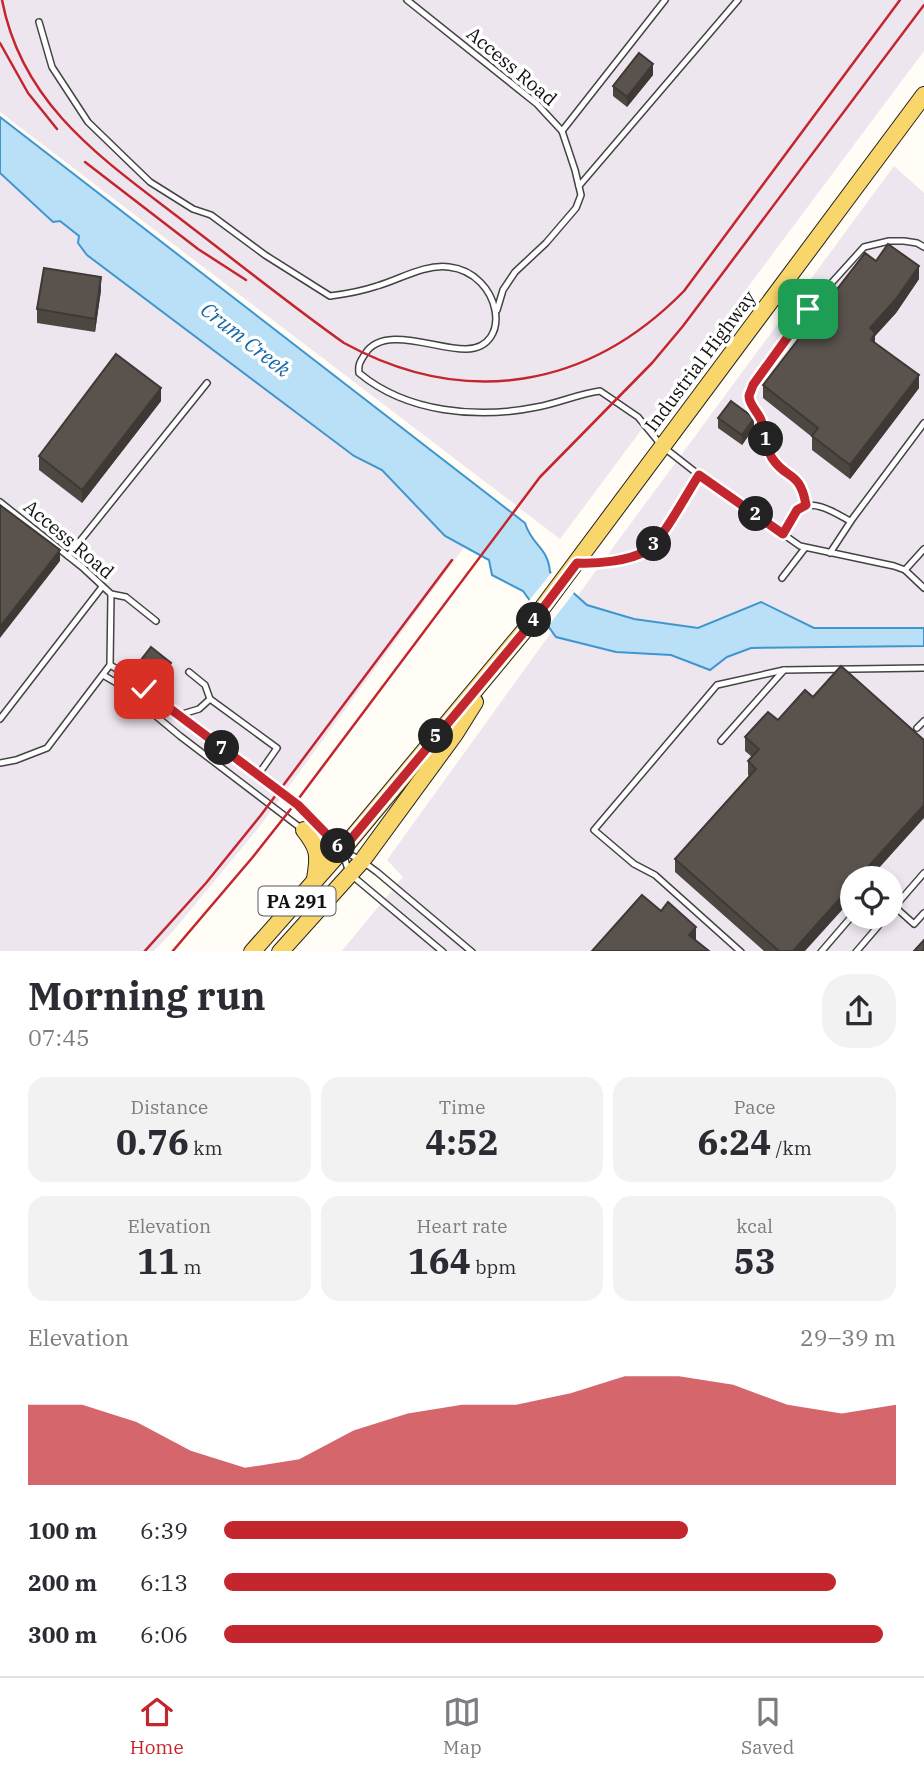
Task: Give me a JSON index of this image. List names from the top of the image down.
{
  "streets": {
    "main road": ["Industrial Highway", "PA 291"],
    "lane": ["Access Road"]
  },
  "water": ["Crum Creek"],
  "page": {
    "pins": [
      "1",
      "2",
      "3",
      "4",
      "5",
      "7",
      "6"
    ],
    "heading": ["Morning run", "07:45"],
    "stats": [
      ["Distance", "0.76 km"],
      ["Time", "4:52"],
      ["Pace", "6:24 /km"],
      ["Elevation", "11 m"],
      ["Heart rate", "164 bpm"],
      ["kcal", "53"]
    ],
    "chart": ["Elevation", "29–39 m"],
    "list": [
      {
        "name": "100 m",
        "note": "6:39"
      },
      {
        "name": "200 m",
        "note": "6:13"
      },
      {
        "name": "300 m",
        "note": "6:06"
      }
    ],
    "tabs": ["Home", "Map", "Saved"]
  }
}
